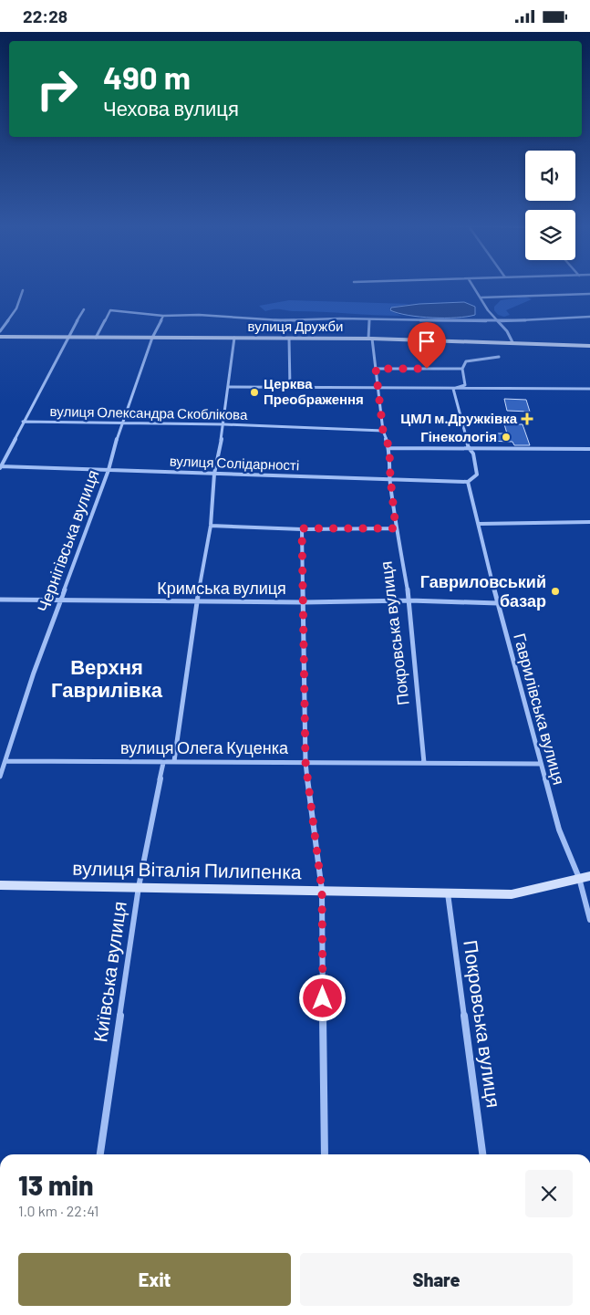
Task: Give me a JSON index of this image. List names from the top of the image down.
{
  "streets": {
    "street": [
      "вулиця Дружби",
      "вулиця Олександра Скоблікова",
      "вулиця Солідарності",
      "Чернігівська вулиця",
      "Кримська вулиця",
      "Покровська вулиця",
      "Гаврилівська вулиця",
      "вулиця Олега Куценка",
      "вулиця Віталія Пилипенка",
      "Київська вулиця"
    ]
  },
  "crossings": [
    ["вулиця Дружби", "Чернігівська вулиця"],
    ["вулиця Дружби", "Покровська вулиця"],
    ["вулиця Олександра Скоблікова", "Чернігівська вулиця"],
    ["вулиця Олександра Скоблікова", "Покровська вулиця"],
    ["вулиця Солідарності", "Чернігівська вулиця"],
    ["вулиця Солідарності", "Покровська вулиця"],
    ["вулиця Солідарності", "Гаврилівська вулиця"],
    ["Чернігівська вулиця", "Кримська вулиця"],
    ["Чернігівська вулиця", "вулиця Олега Куценка"],
    ["Кримська вулиця", "Покровська вулиця"],
    ["Кримська вулиця", "Гаврилівська вулиця"],
    ["Покровська вулиця", "вулиця Олега Куценка"],
    ["Покровська вулиця", "вулиця Віталія Пилипенка"],
    ["Гаврилівська вулиця", "вулиця Олега Куценка"],
    ["Гаврилівська вулиця", "вулиця Віталія Пилипенка"],
    ["вулиця Олега Куценка", "Київська вулиця"],
    ["вулиця Віталія Пилипенка", "Київська вулиця"]
  ],
  "districts": ["Верхня Гаврилівка"],
  "places": {
    "other": ["Церква Преображення", "Гінекологія", "Гавриловський базар"],
    "health": ["ЦМЛ м.Дружківка"]
  },
  "page": {
    "status": "22:28",
    "turn": ["490 m", "Чехова вулиця"],
    "heading": ["13 min", "1.0 km · 22:41"],
    "buttons": ["Exit", "Share"]
  }
}
